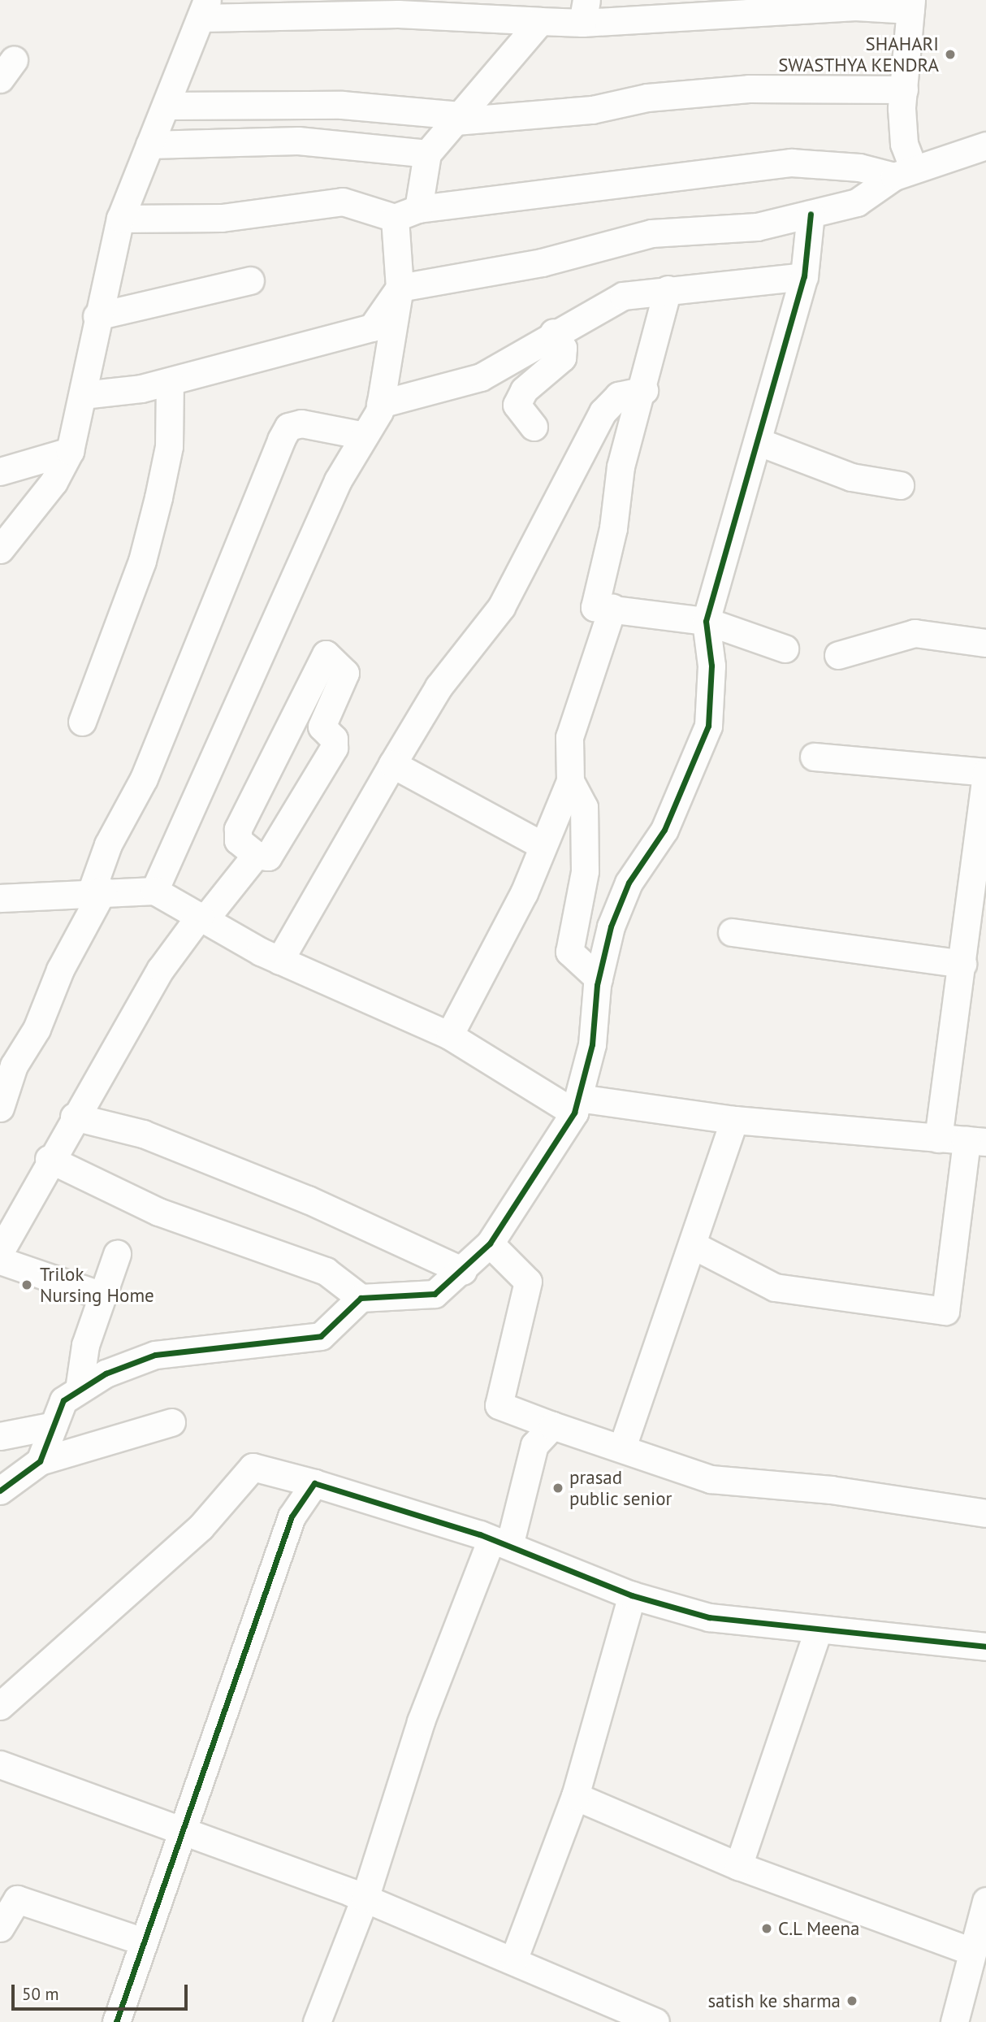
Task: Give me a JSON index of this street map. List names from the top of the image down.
{
  "places": [
    "SHAHARI SWASTHYA KENDRA",
    "Trilok Nursing Home",
    "prasad public senior",
    "C.L Meena",
    "satish ke sharma"
  ],
  "scale_bar": "50 m"
}
